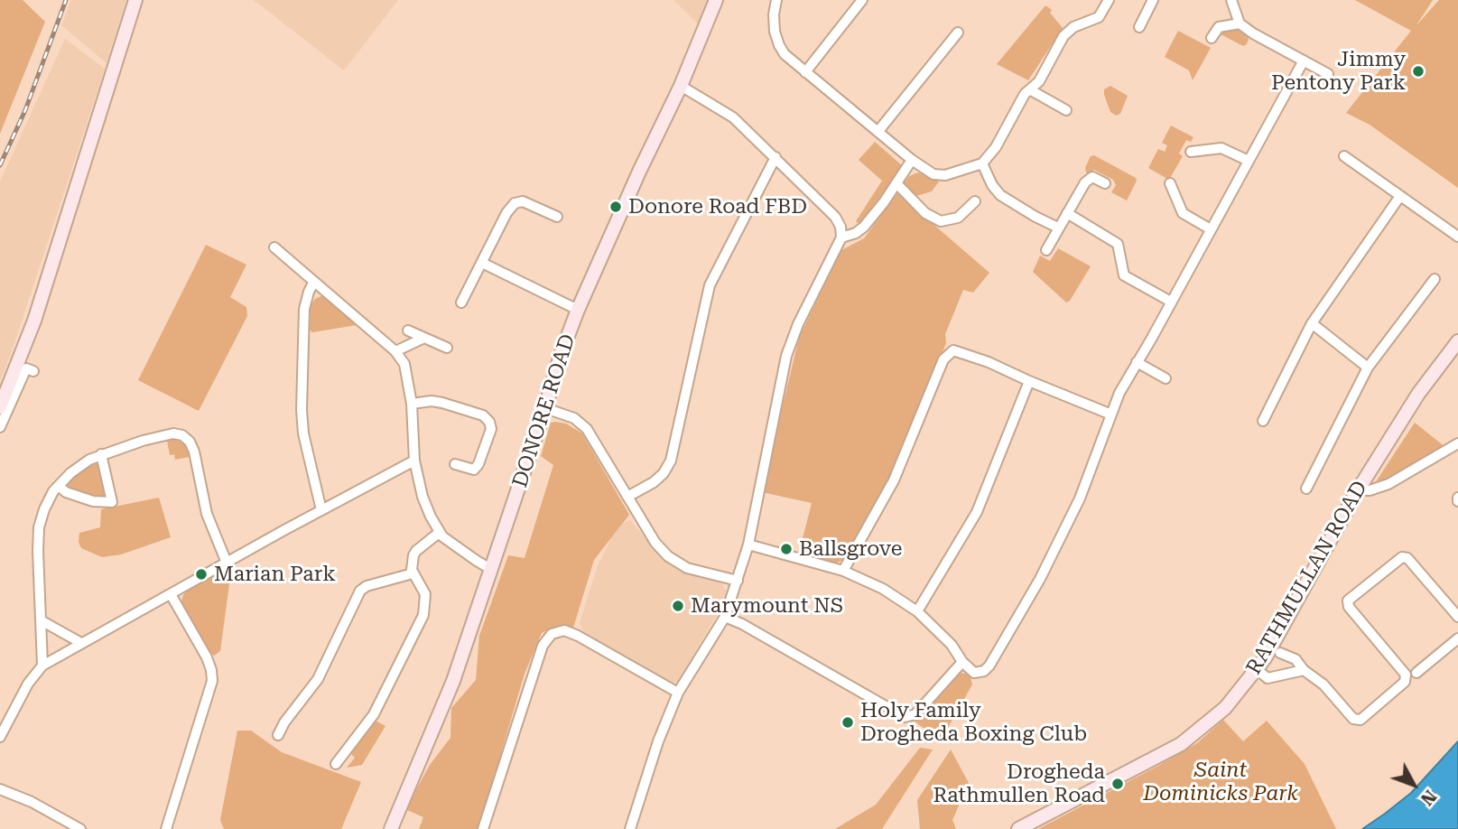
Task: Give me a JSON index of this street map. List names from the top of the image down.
{
  "streets": {
    "street": ["DONORE ROAD", "RATHMULLAN ROAD"]
  },
  "parks": ["Saint Dominicks Park"],
  "places": [
    "Jimmy Pentony Park",
    "Donore Road FBD",
    "Ballsgrove",
    "Marian Park",
    "Marymount NS",
    "Holy Family Drogheda Boxing Club",
    "Drogheda Rathmullen Road"
  ],
  "north": "bottom right"
}
